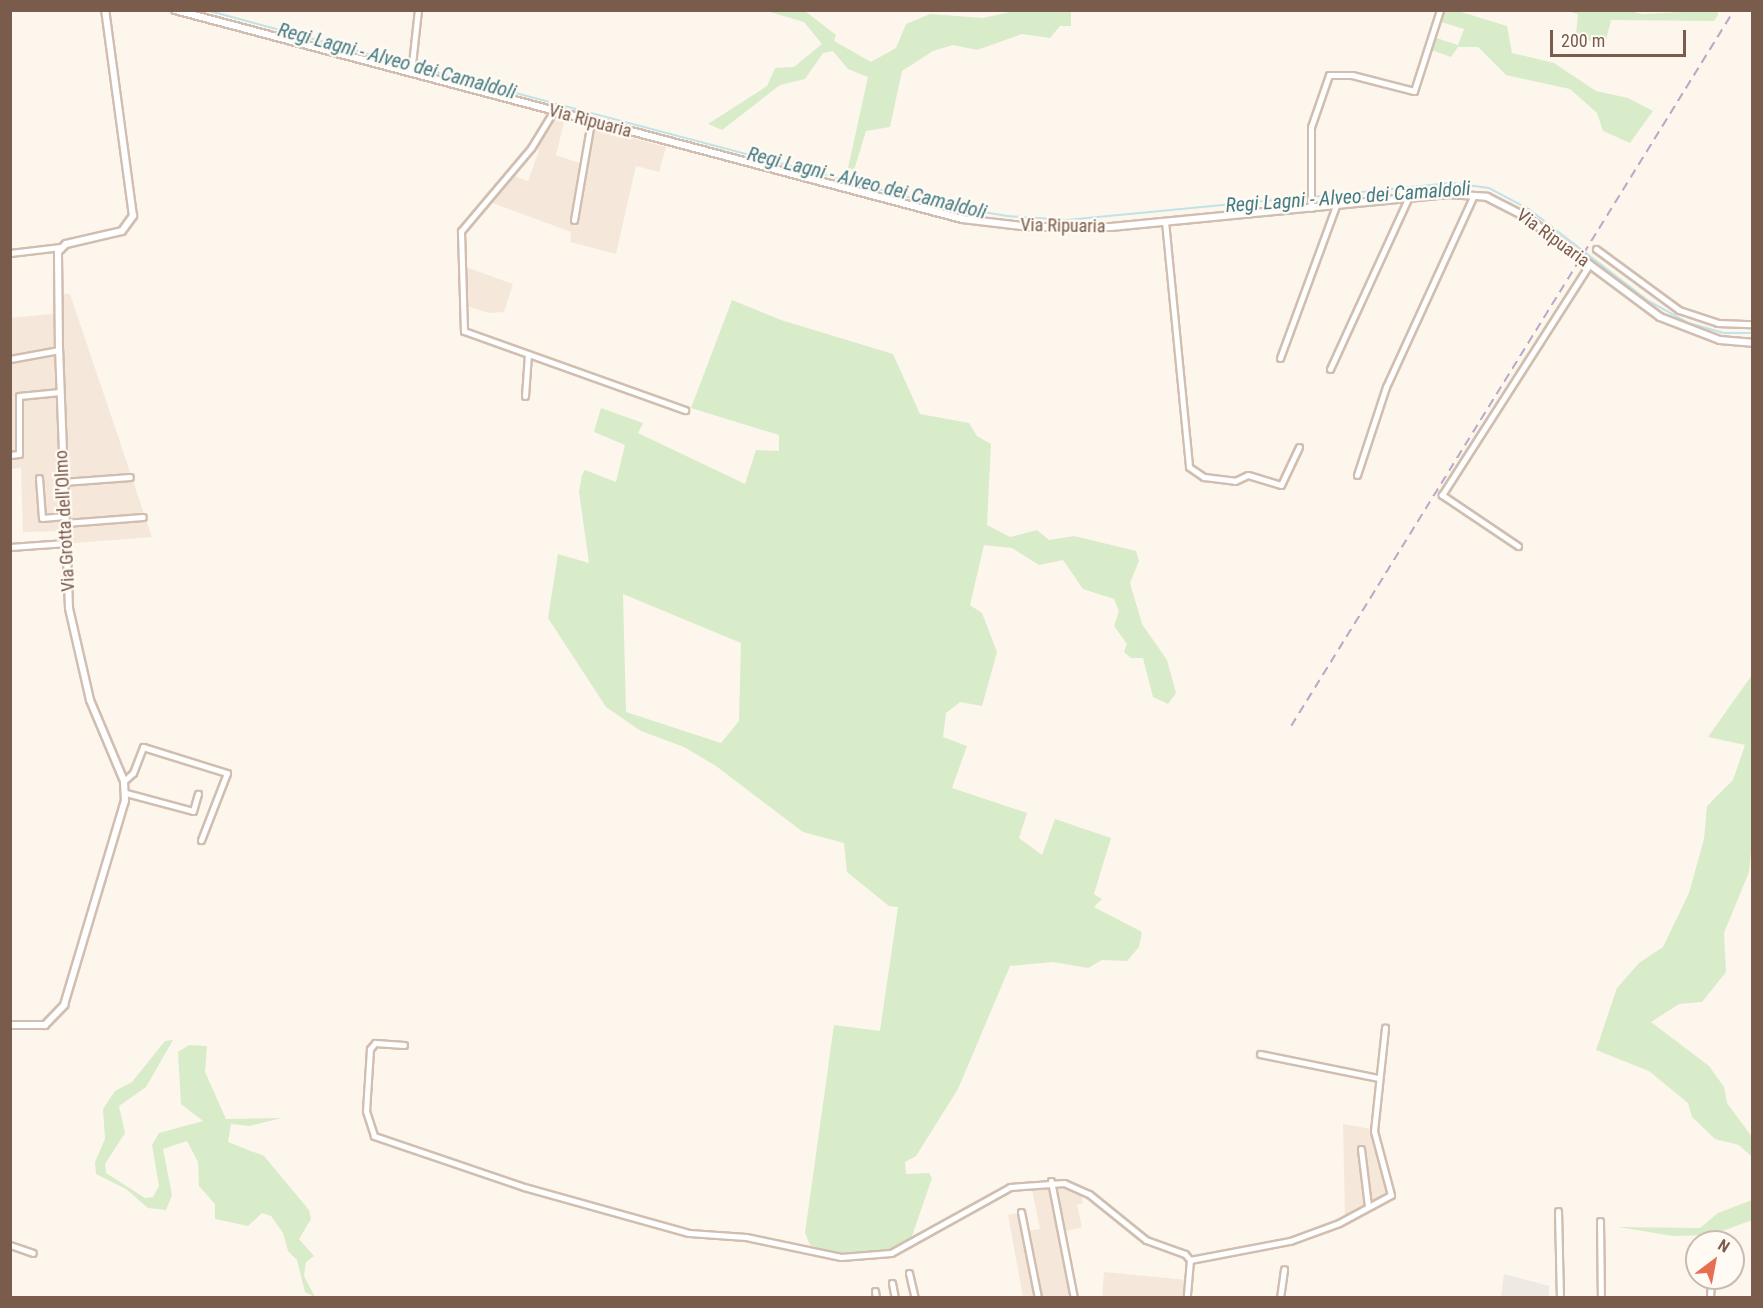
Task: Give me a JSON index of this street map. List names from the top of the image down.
{
  "streets": {
    "street": ["Via Ripuaria", "Via Grotta dell'Olmo"]
  },
  "water": ["Regi Lagni - Alveo dei Camaldoli"],
  "scale_bar": "200 m",
  "north": "top right"
}
